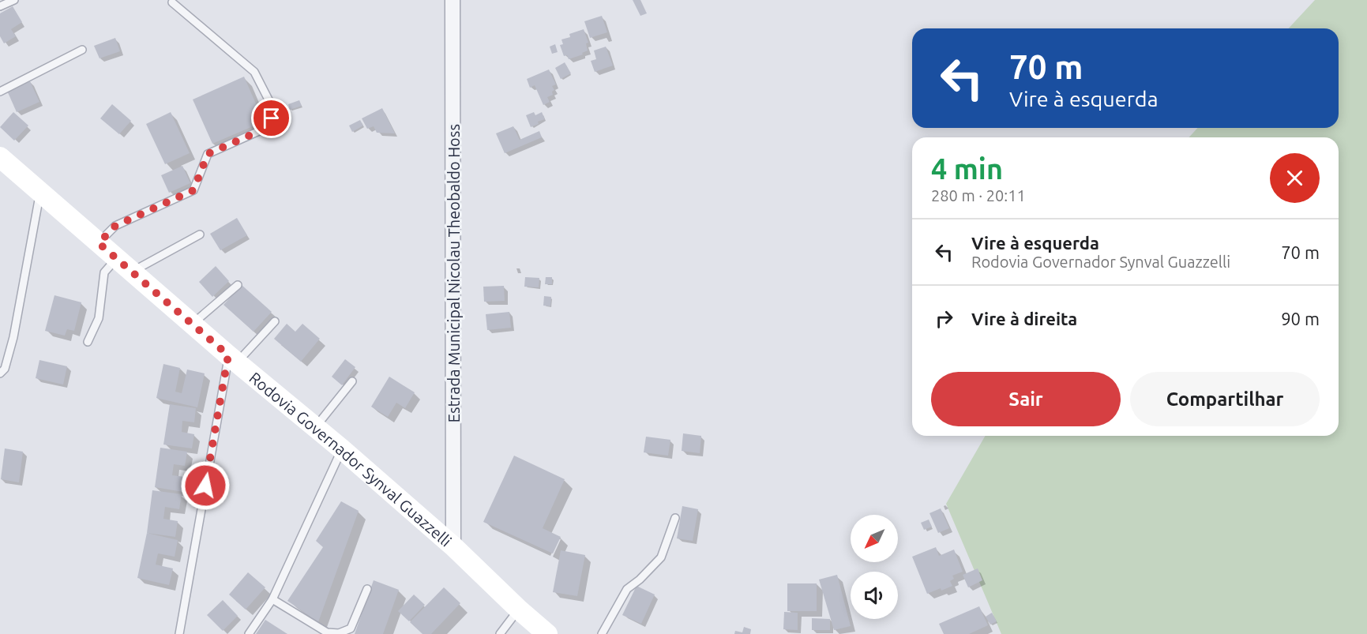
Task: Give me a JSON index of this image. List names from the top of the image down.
{
  "streets": {
    "main road": ["Rodovia Governador Synval Guazzelli"],
    "street": ["Estrada Municipal Nicolau Theobaldo Hoss"]
  },
  "crossings": [
    ["Estrada Municipal Nicolau Theobaldo Hoss", "Rodovia Governador Synval Guazzelli"]
  ],
  "north": "bottom left",
  "page": {
    "turn": ["70 m", "Vire à esquerda"],
    "heading": ["4 min", "280 m · 20:11"],
    "list": [
      {
        "name": "Vire à esquerda",
        "note": "Rodovia Governador Synval Guazzelli",
        "value": "70 m"
      },
      {
        "name": "Vire à direita",
        "value": "90 m"
      }
    ],
    "buttons": ["Sair", "Compartilhar"]
  }
}
